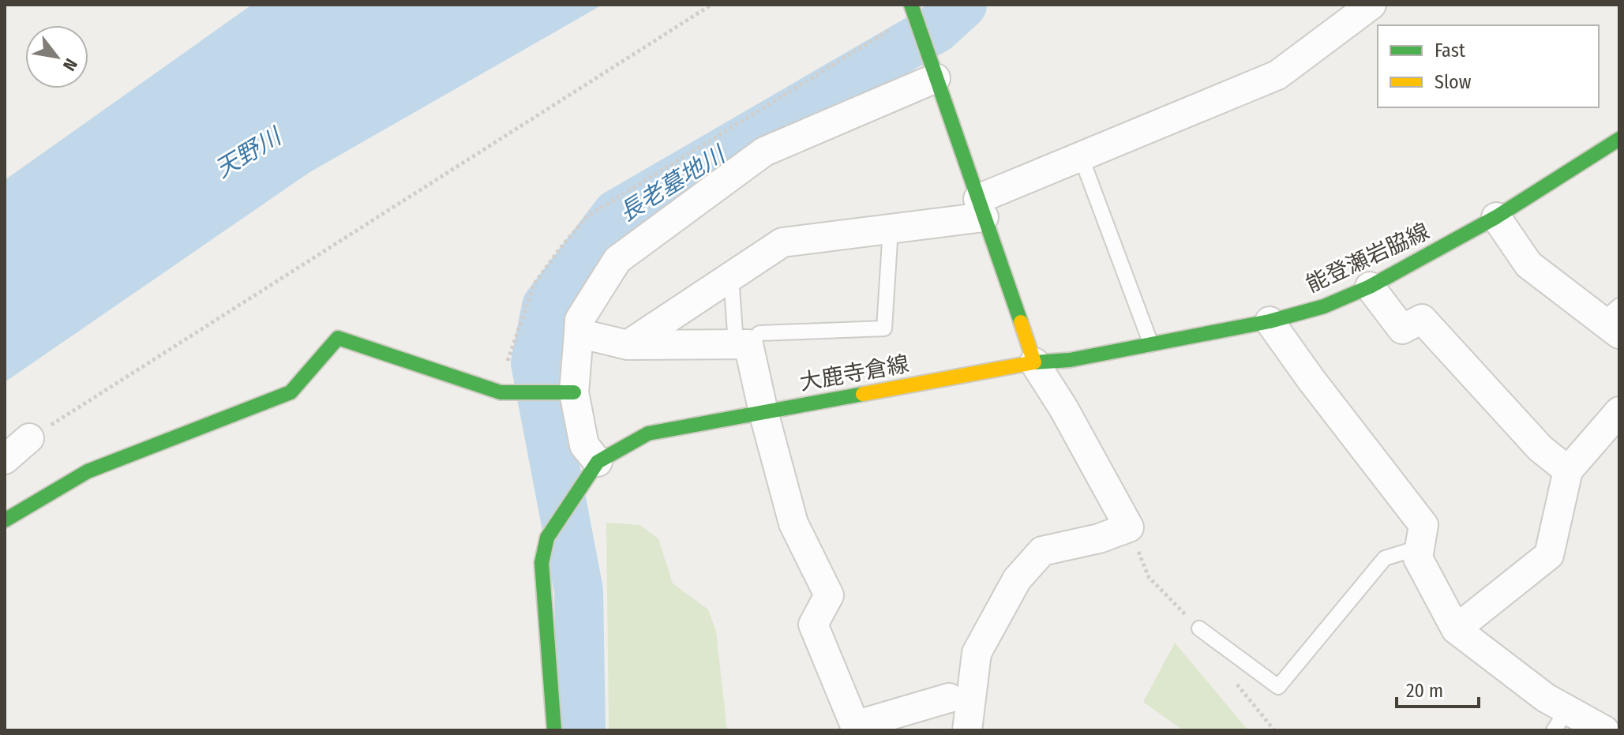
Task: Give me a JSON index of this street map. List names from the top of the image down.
{
  "streets": {
    "main road": ["能登瀬岩脇線", "大鹿寺倉線"]
  },
  "crossings": [
    ["能登瀬岩脇線", "大鹿寺倉線"]
  ],
  "water": ["天野川", "長老墓地川"],
  "legend": ["Fast", "Slow"],
  "scale_bar": "20 m",
  "north": "bottom right"
}
